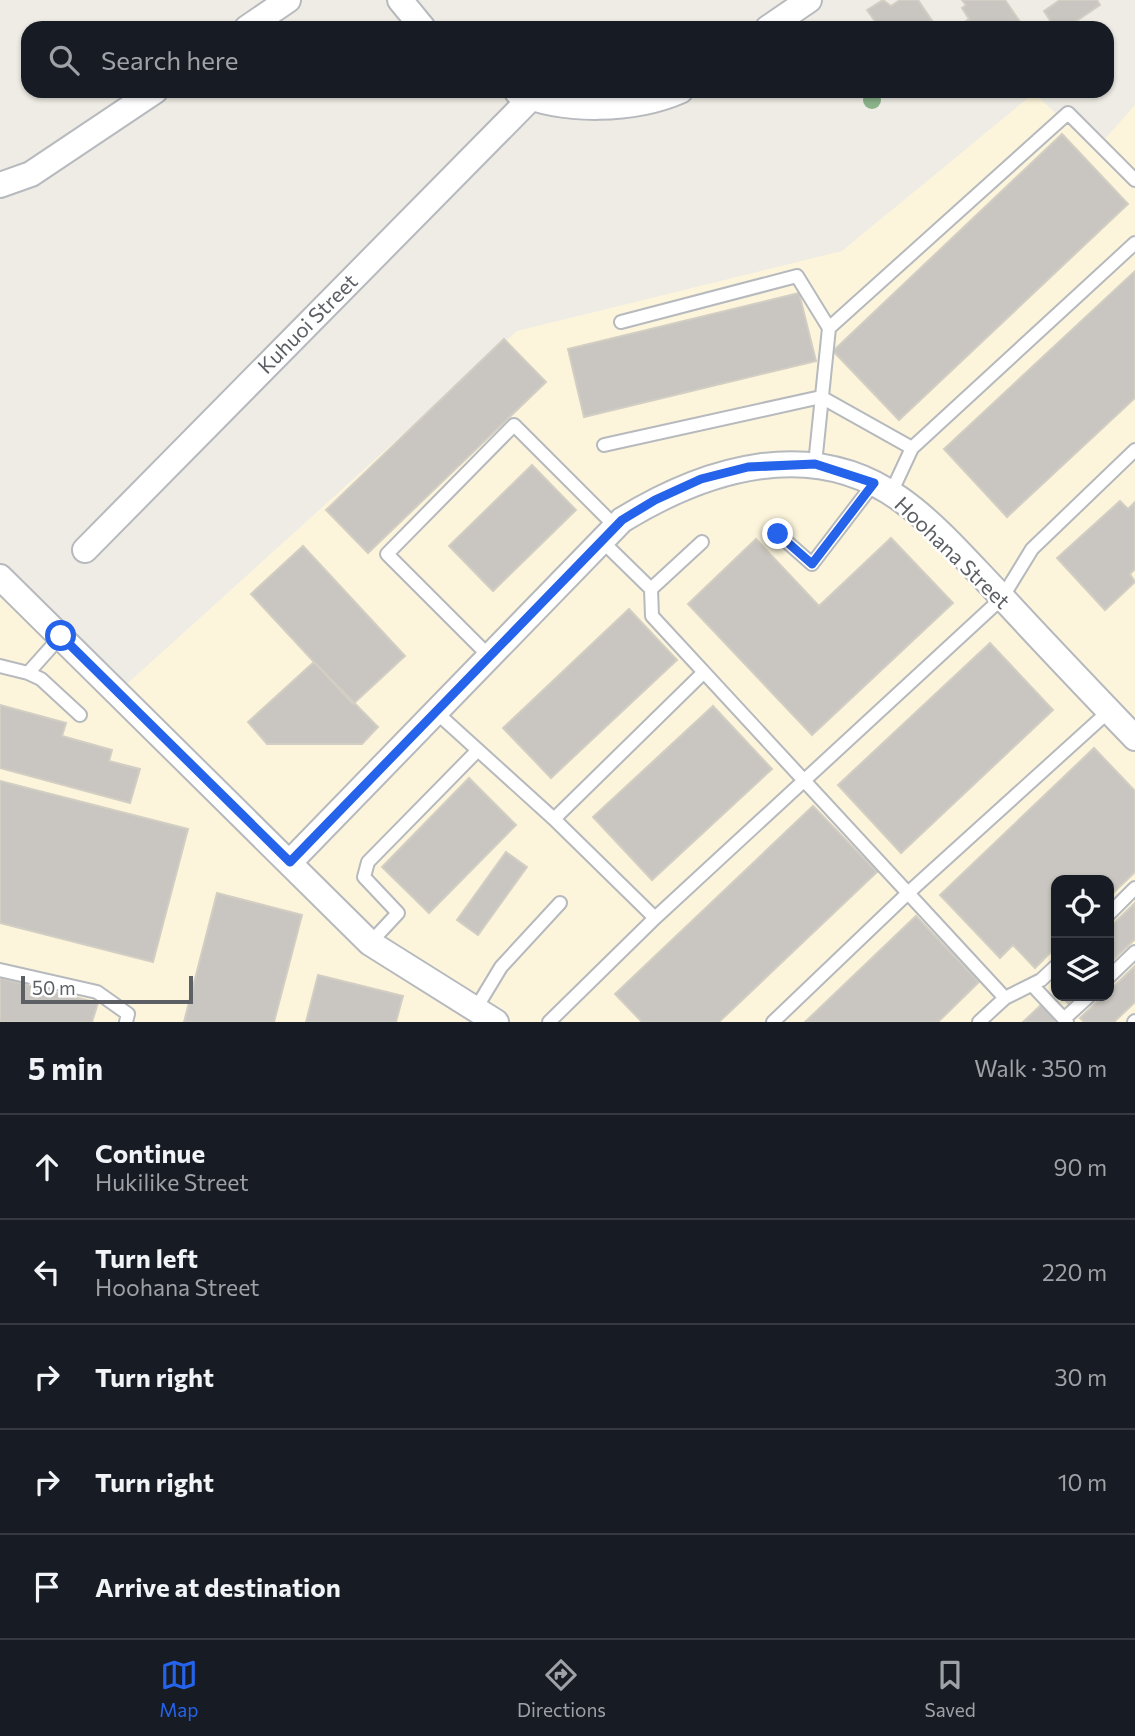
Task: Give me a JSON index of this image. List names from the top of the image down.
{
  "streets": {
    "street": ["Kuhuoi Street", "Hoohana Street"]
  },
  "scale_bar": "50 m",
  "page": {
    "search": "Search here",
    "scale": "50 m",
    "heading": ["5 min", "Walk · 350 m"],
    "list": [
      ["Continue", "Hukilike Street", "90 m"],
      ["Turn left", "Hoohana Street", "220 m"],
      ["Turn right", "30 m"],
      ["Turn right", "10 m"],
      "Arrive at destination"
    ],
    "nav": ["Map", "Directions", "Saved"]
  }
}
